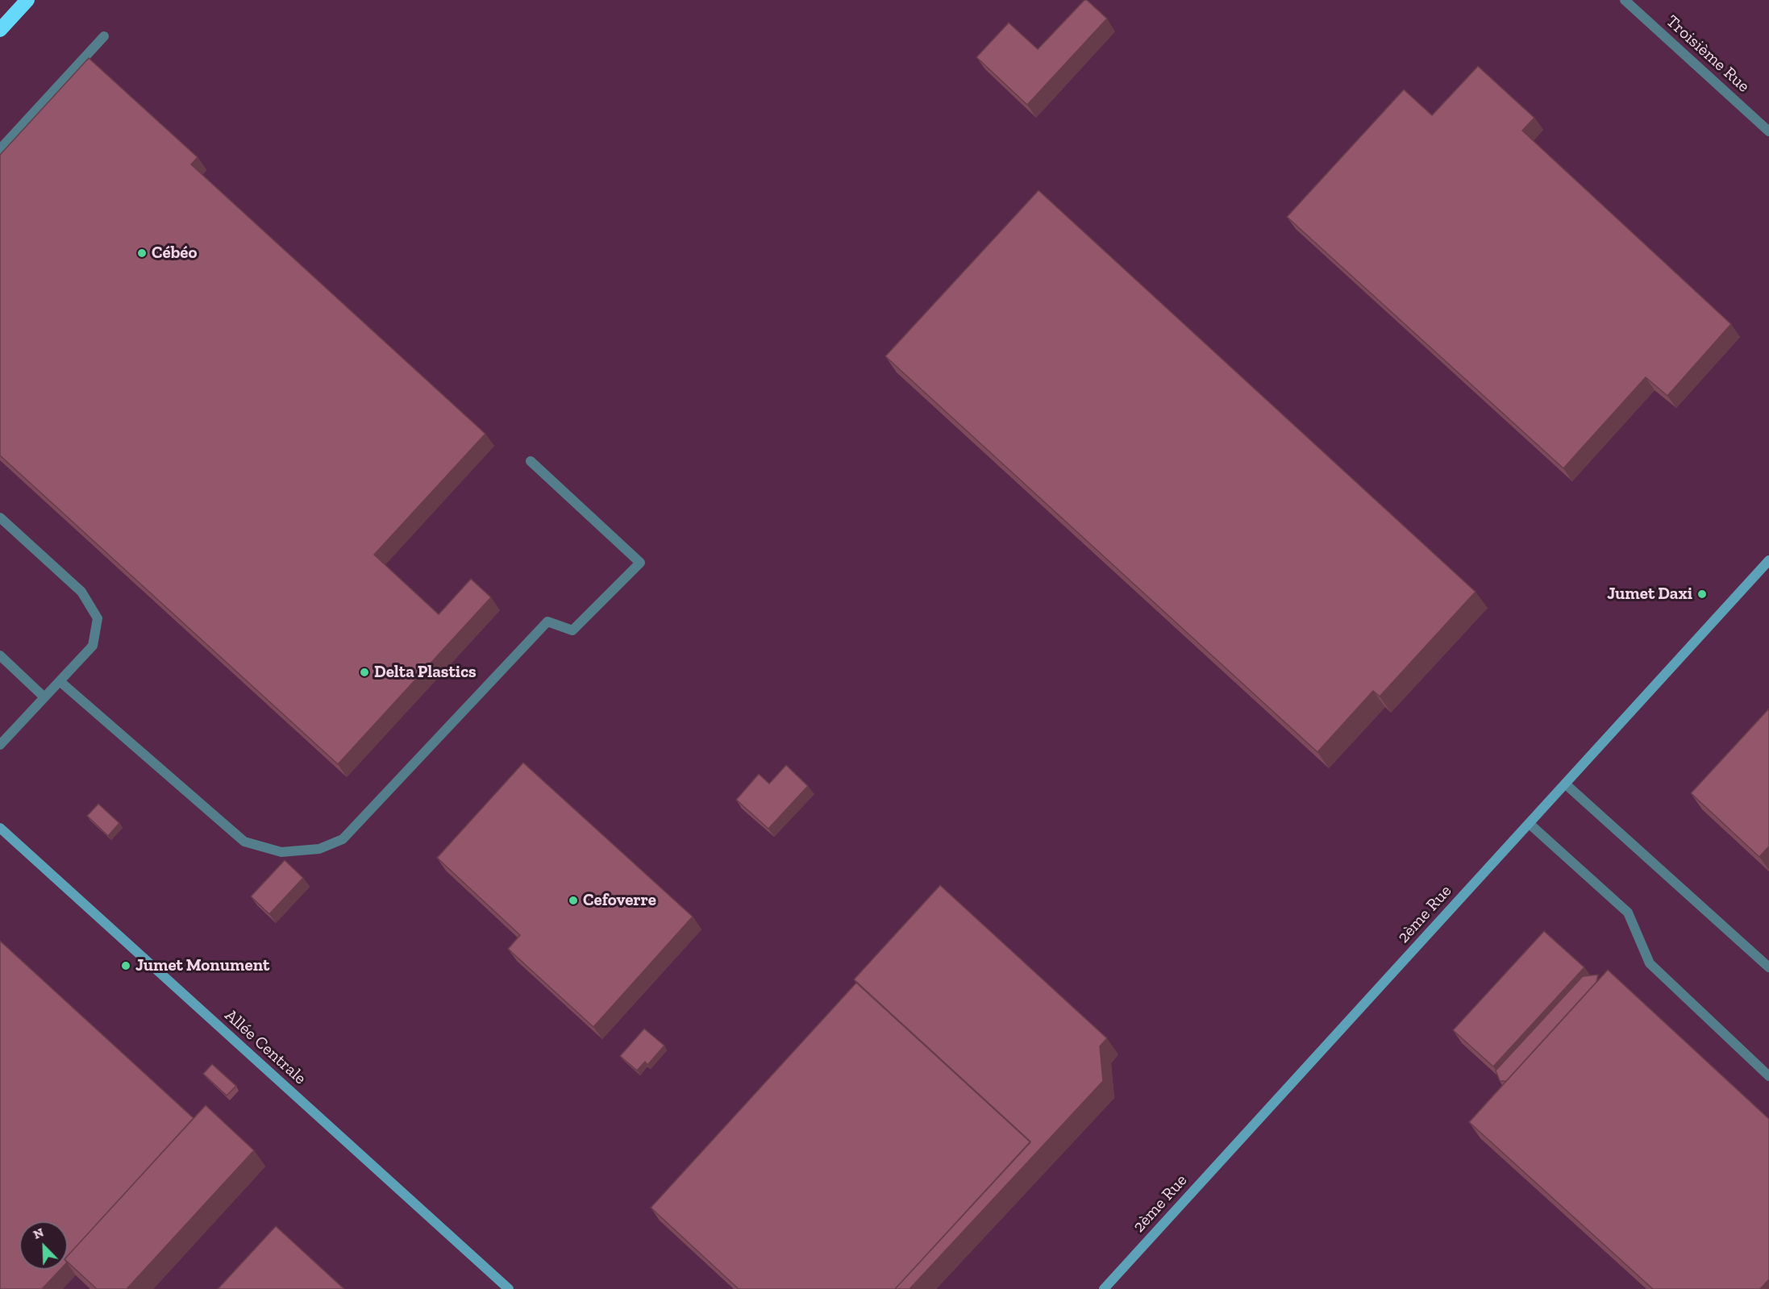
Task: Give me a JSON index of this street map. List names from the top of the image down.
{
  "streets": {
    "street": ["Troisième Rue", "2ème Rue", "Allée Centrale"]
  },
  "places": [
    "Cébéo",
    "Jumet Daxi",
    "Delta Plastics",
    "Cefoverre",
    "Jumet Monument"
  ],
  "north": "top left"
}
